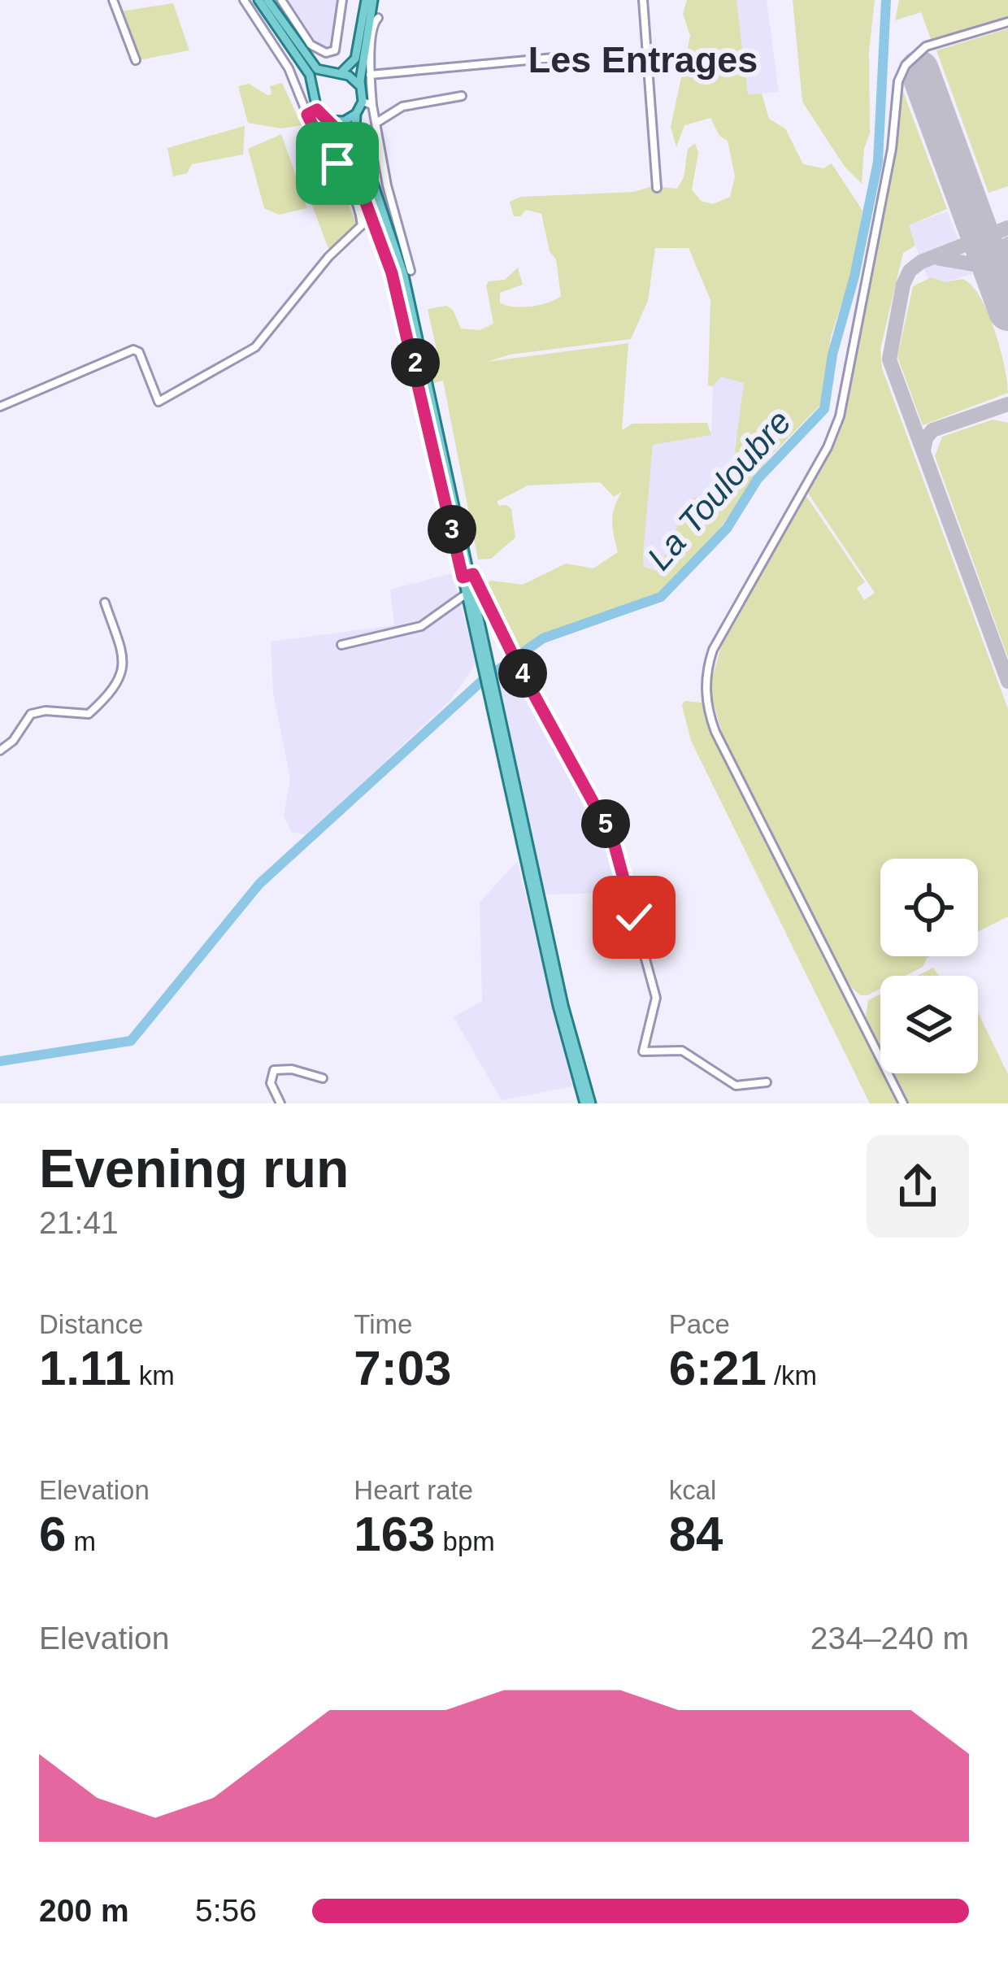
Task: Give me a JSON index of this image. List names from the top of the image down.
{
  "districts": ["Les Entrages"],
  "water": ["La Touloubre"],
  "page": {
    "pins": [
      "2",
      "3",
      "4",
      "5"
    ],
    "heading": ["Evening run", "21:41"],
    "stats": [
      ["Distance", "1.11 km"],
      ["Time", "7:03"],
      ["Pace", "6:21 /km"],
      ["Elevation", "6 m"],
      ["Heart rate", "163 bpm"],
      ["kcal", "84"]
    ],
    "chart": ["Elevation", "234–240 m"],
    "list": [
      {
        "name": "200 m",
        "note": "5:56"
      }
    ]
  }
}
